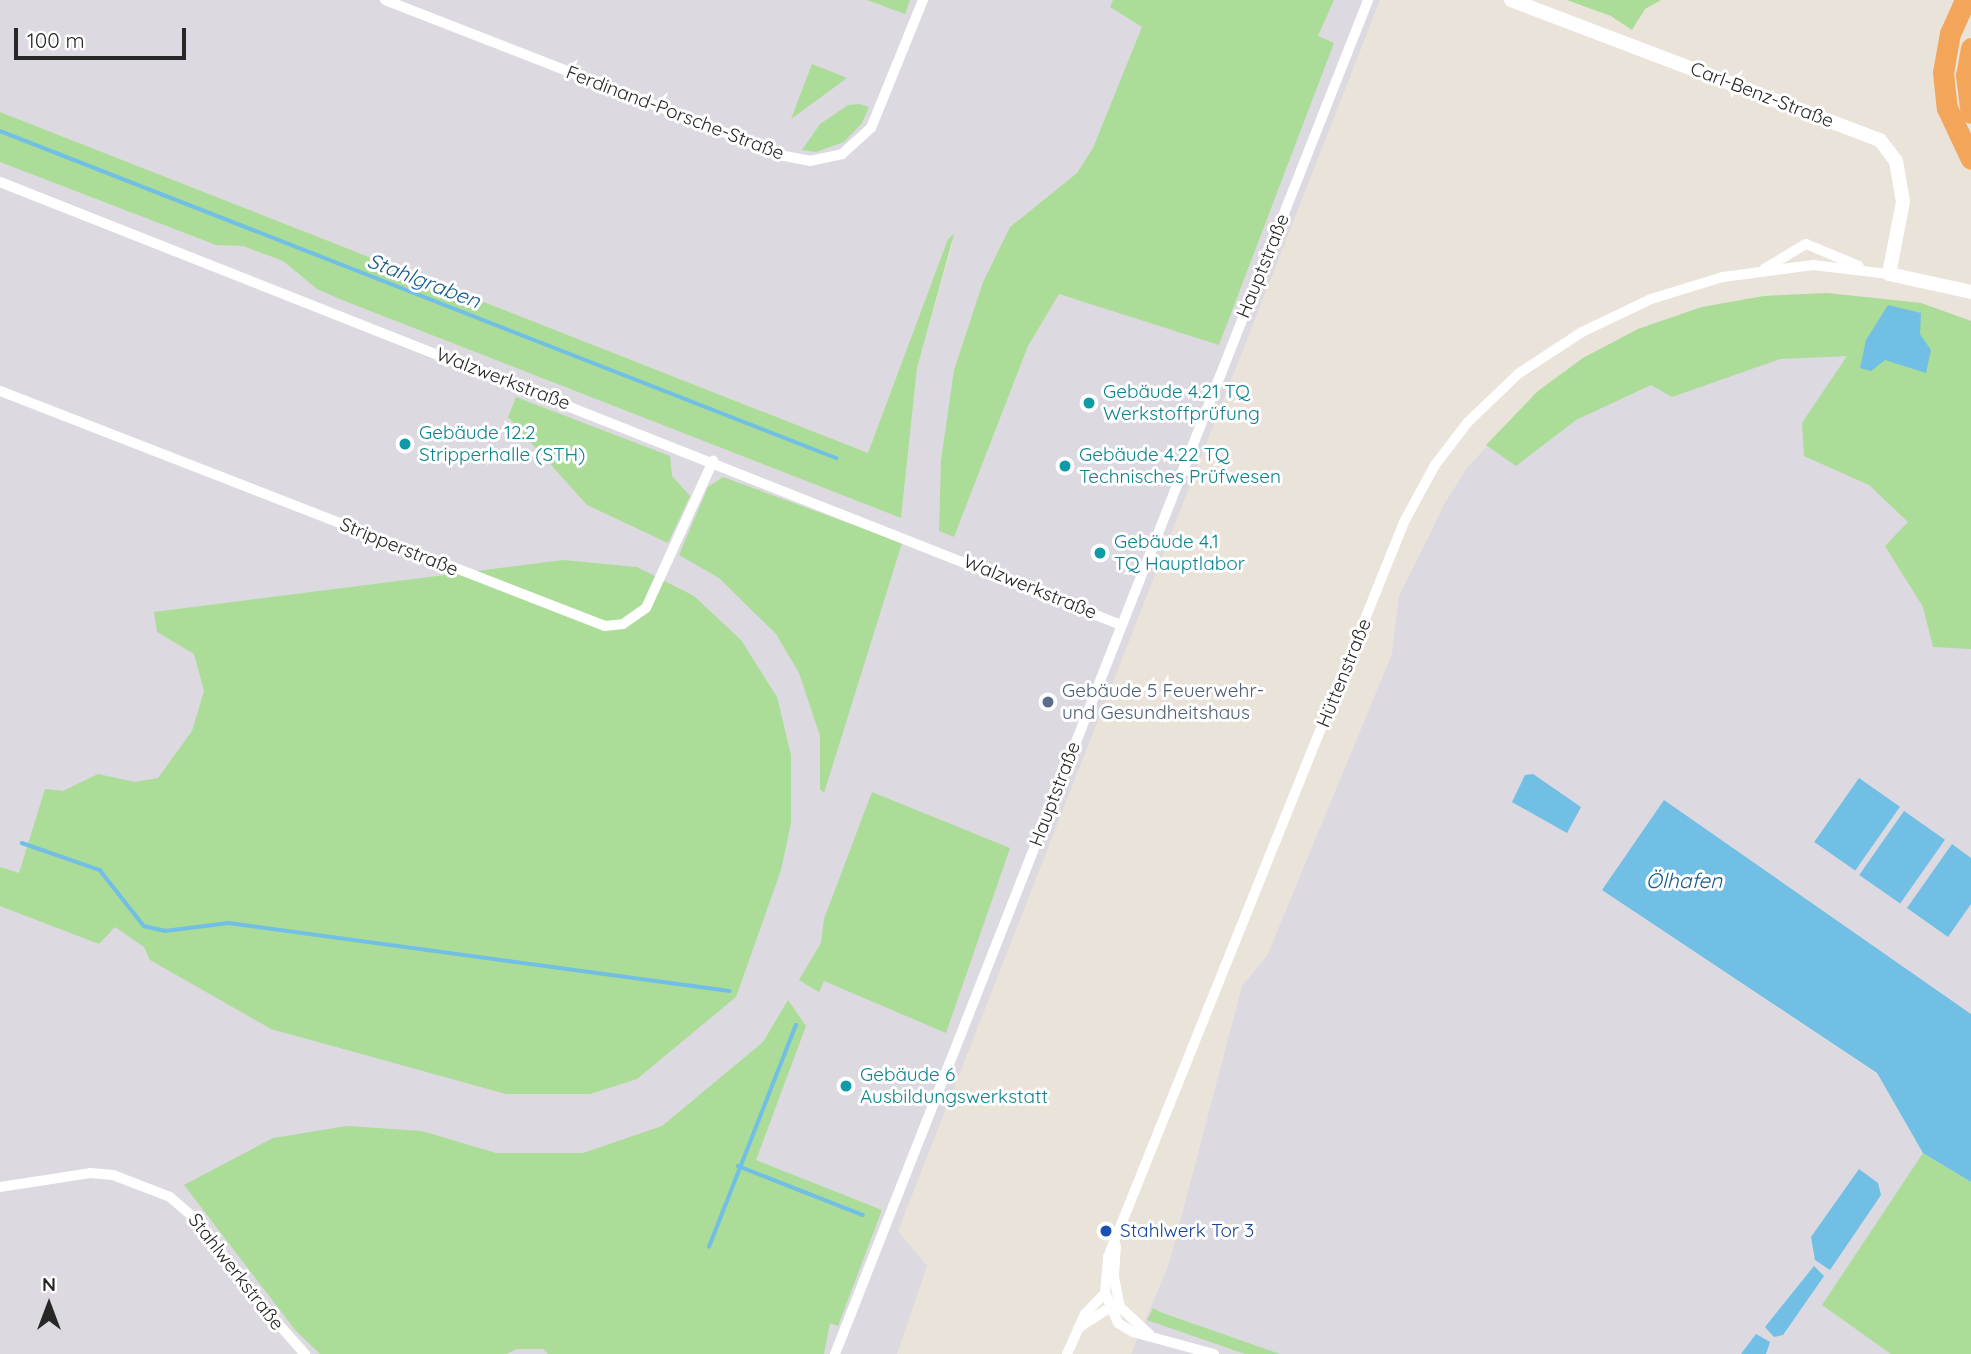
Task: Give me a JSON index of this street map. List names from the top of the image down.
{
  "streets": {
    "street": [
      "Carl-Benz-Straße",
      "Ferdinand-Porsche-Straße",
      "Hauptstraße",
      "Walzwerkstraße",
      "Stripperstraße",
      "Hüttenstraße",
      "Stahlwerkstraße"
    ]
  },
  "crossings": [
    ["Carl-Benz-Straße", "Hüttenstraße"],
    ["Hauptstraße", "Walzwerkstraße"],
    ["Walzwerkstraße", "Stripperstraße"]
  ],
  "water": ["Stahlgraben", "Ölhafen"],
  "places": [
    "Gebäude 4.21 TQ Werkstoffprüfung",
    "Gebäude 12.2 Stripperhalle (STH)",
    "Gebäude 4.22 TQ Technisches Prüfwesen",
    "Gebäude 4.1 TQ Hauptlabor",
    "Gebäude 5 Feuerwehr- und Gesundheitshaus",
    "Gebäude 6 Ausbildungswerkstatt",
    "Stahlwerk Tor 3"
  ],
  "scale_bar": "100 m",
  "north": "top"
}
